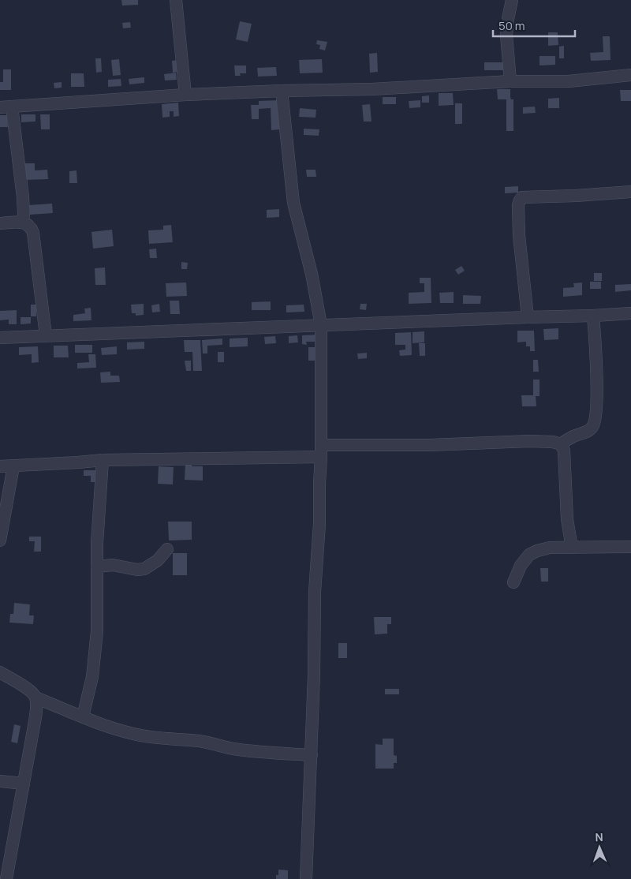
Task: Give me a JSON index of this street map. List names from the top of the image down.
{
  "scale_bar": "50 m",
  "north": "top"
}
